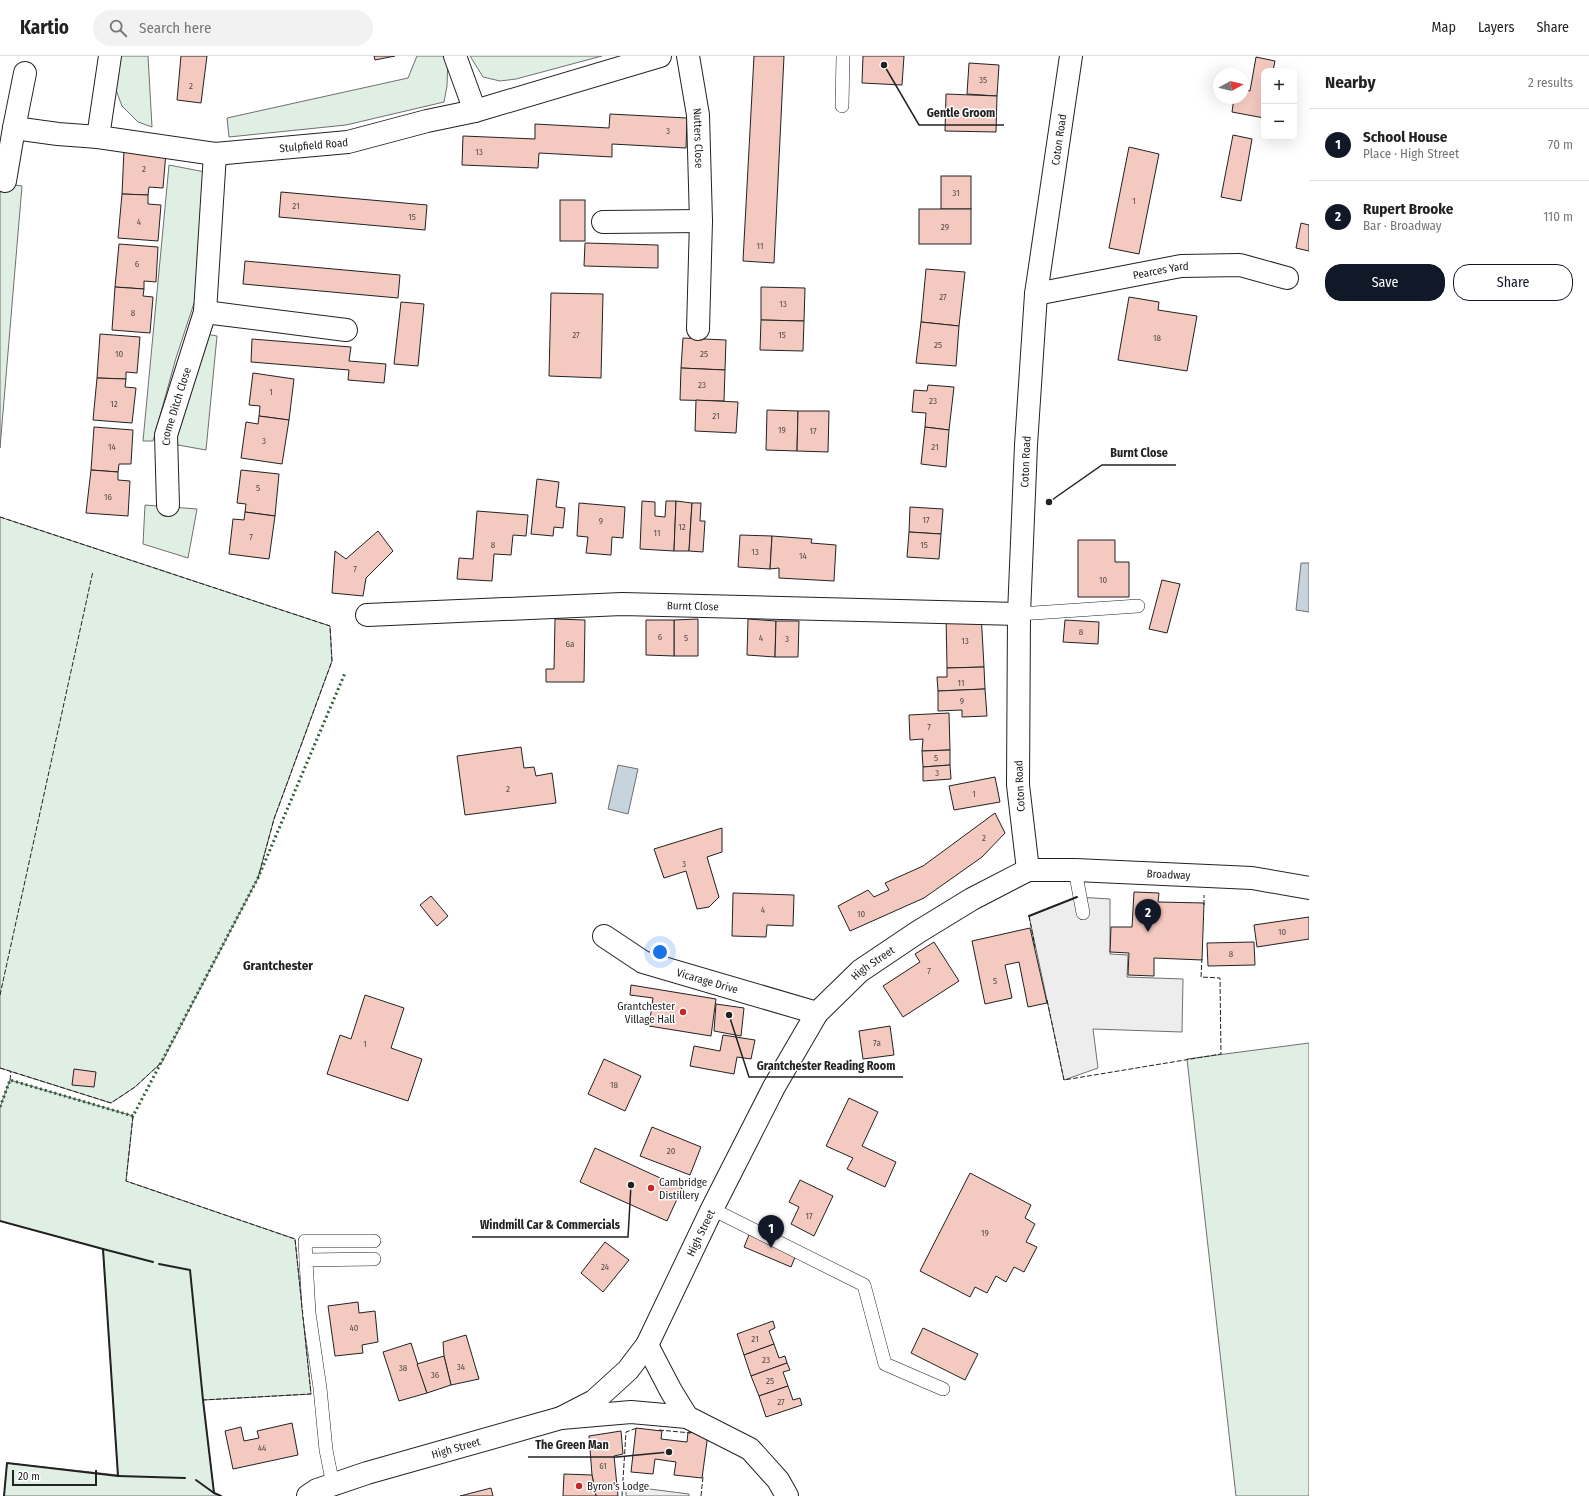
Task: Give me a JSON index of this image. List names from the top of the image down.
{
  "streets": {
    "street": [
      "Nutters Close",
      "Coton Road",
      "Stulpfield Road",
      "Pearces Yard",
      "Crome Ditch Close",
      "Burnt Close",
      "Broadway",
      "High Street",
      "Vicarage Drive"
    ]
  },
  "crossings": [
    ["Coton Road", "Pearces Yard"],
    ["Coton Road", "Burnt Close"],
    ["Coton Road", "Broadway"],
    ["Coton Road", "High Street"],
    ["Stulpfield Road", "Crome Ditch Close"],
    ["Broadway", "High Street"],
    ["High Street", "Vicarage Drive"]
  ],
  "districts": ["Grantchester"],
  "places": [
    "Gentle Groom",
    "Burnt Close",
    "Grantchester Village Hall",
    "Grantchester Reading Room",
    "Windmill Car & Commercials",
    "Cambridge Distillery",
    "The Green Man",
    "Byron's Lodge"
  ],
  "house_numbers": [
    "35",
    "2",
    "3",
    "13",
    "2",
    "31",
    "1",
    "21",
    "15",
    "4",
    "29",
    "11",
    "6",
    "27",
    "13",
    "8",
    "27",
    "15",
    "18",
    "25",
    "10",
    "25",
    "23",
    "1",
    "23",
    "12",
    "21",
    "19",
    "17",
    "3",
    "14",
    "21",
    "5",
    "16",
    "17",
    "9",
    "12",
    "11",
    "7",
    "8",
    "15",
    "13",
    "14",
    "7",
    "10",
    "8",
    "6",
    "5",
    "4",
    "3",
    "13",
    "6a",
    "11",
    "9",
    "7",
    "5",
    "3",
    "2",
    "1",
    "2",
    "3",
    "4",
    "10",
    "10",
    "8",
    "7",
    "5",
    "7a",
    "1",
    "18",
    "20",
    "17",
    "19",
    "24",
    "40",
    "21",
    "23",
    "34",
    "38",
    "36",
    "25",
    "27",
    "44",
    "61"
  ],
  "scale_bar": "20 m",
  "north": "right",
  "page": {
    "header": "Kartio",
    "search": "Search here",
    "nav": ["Map", "Layers", "Share"],
    "heading": ["Nearby", "2 results"],
    "map_buttons": ["+", "−"],
    "list": [
      {
        "mark": "1",
        "name": "School House",
        "note": "Place · High Street",
        "value": "70 m"
      },
      {
        "mark": "2",
        "name": "Rupert Brooke",
        "note": "Bar · Broadway",
        "value": "110 m"
      }
    ],
    "buttons": ["Save", "Share"],
    "pins": ["2", "1"],
    "scale": "20 m"
  }
}
